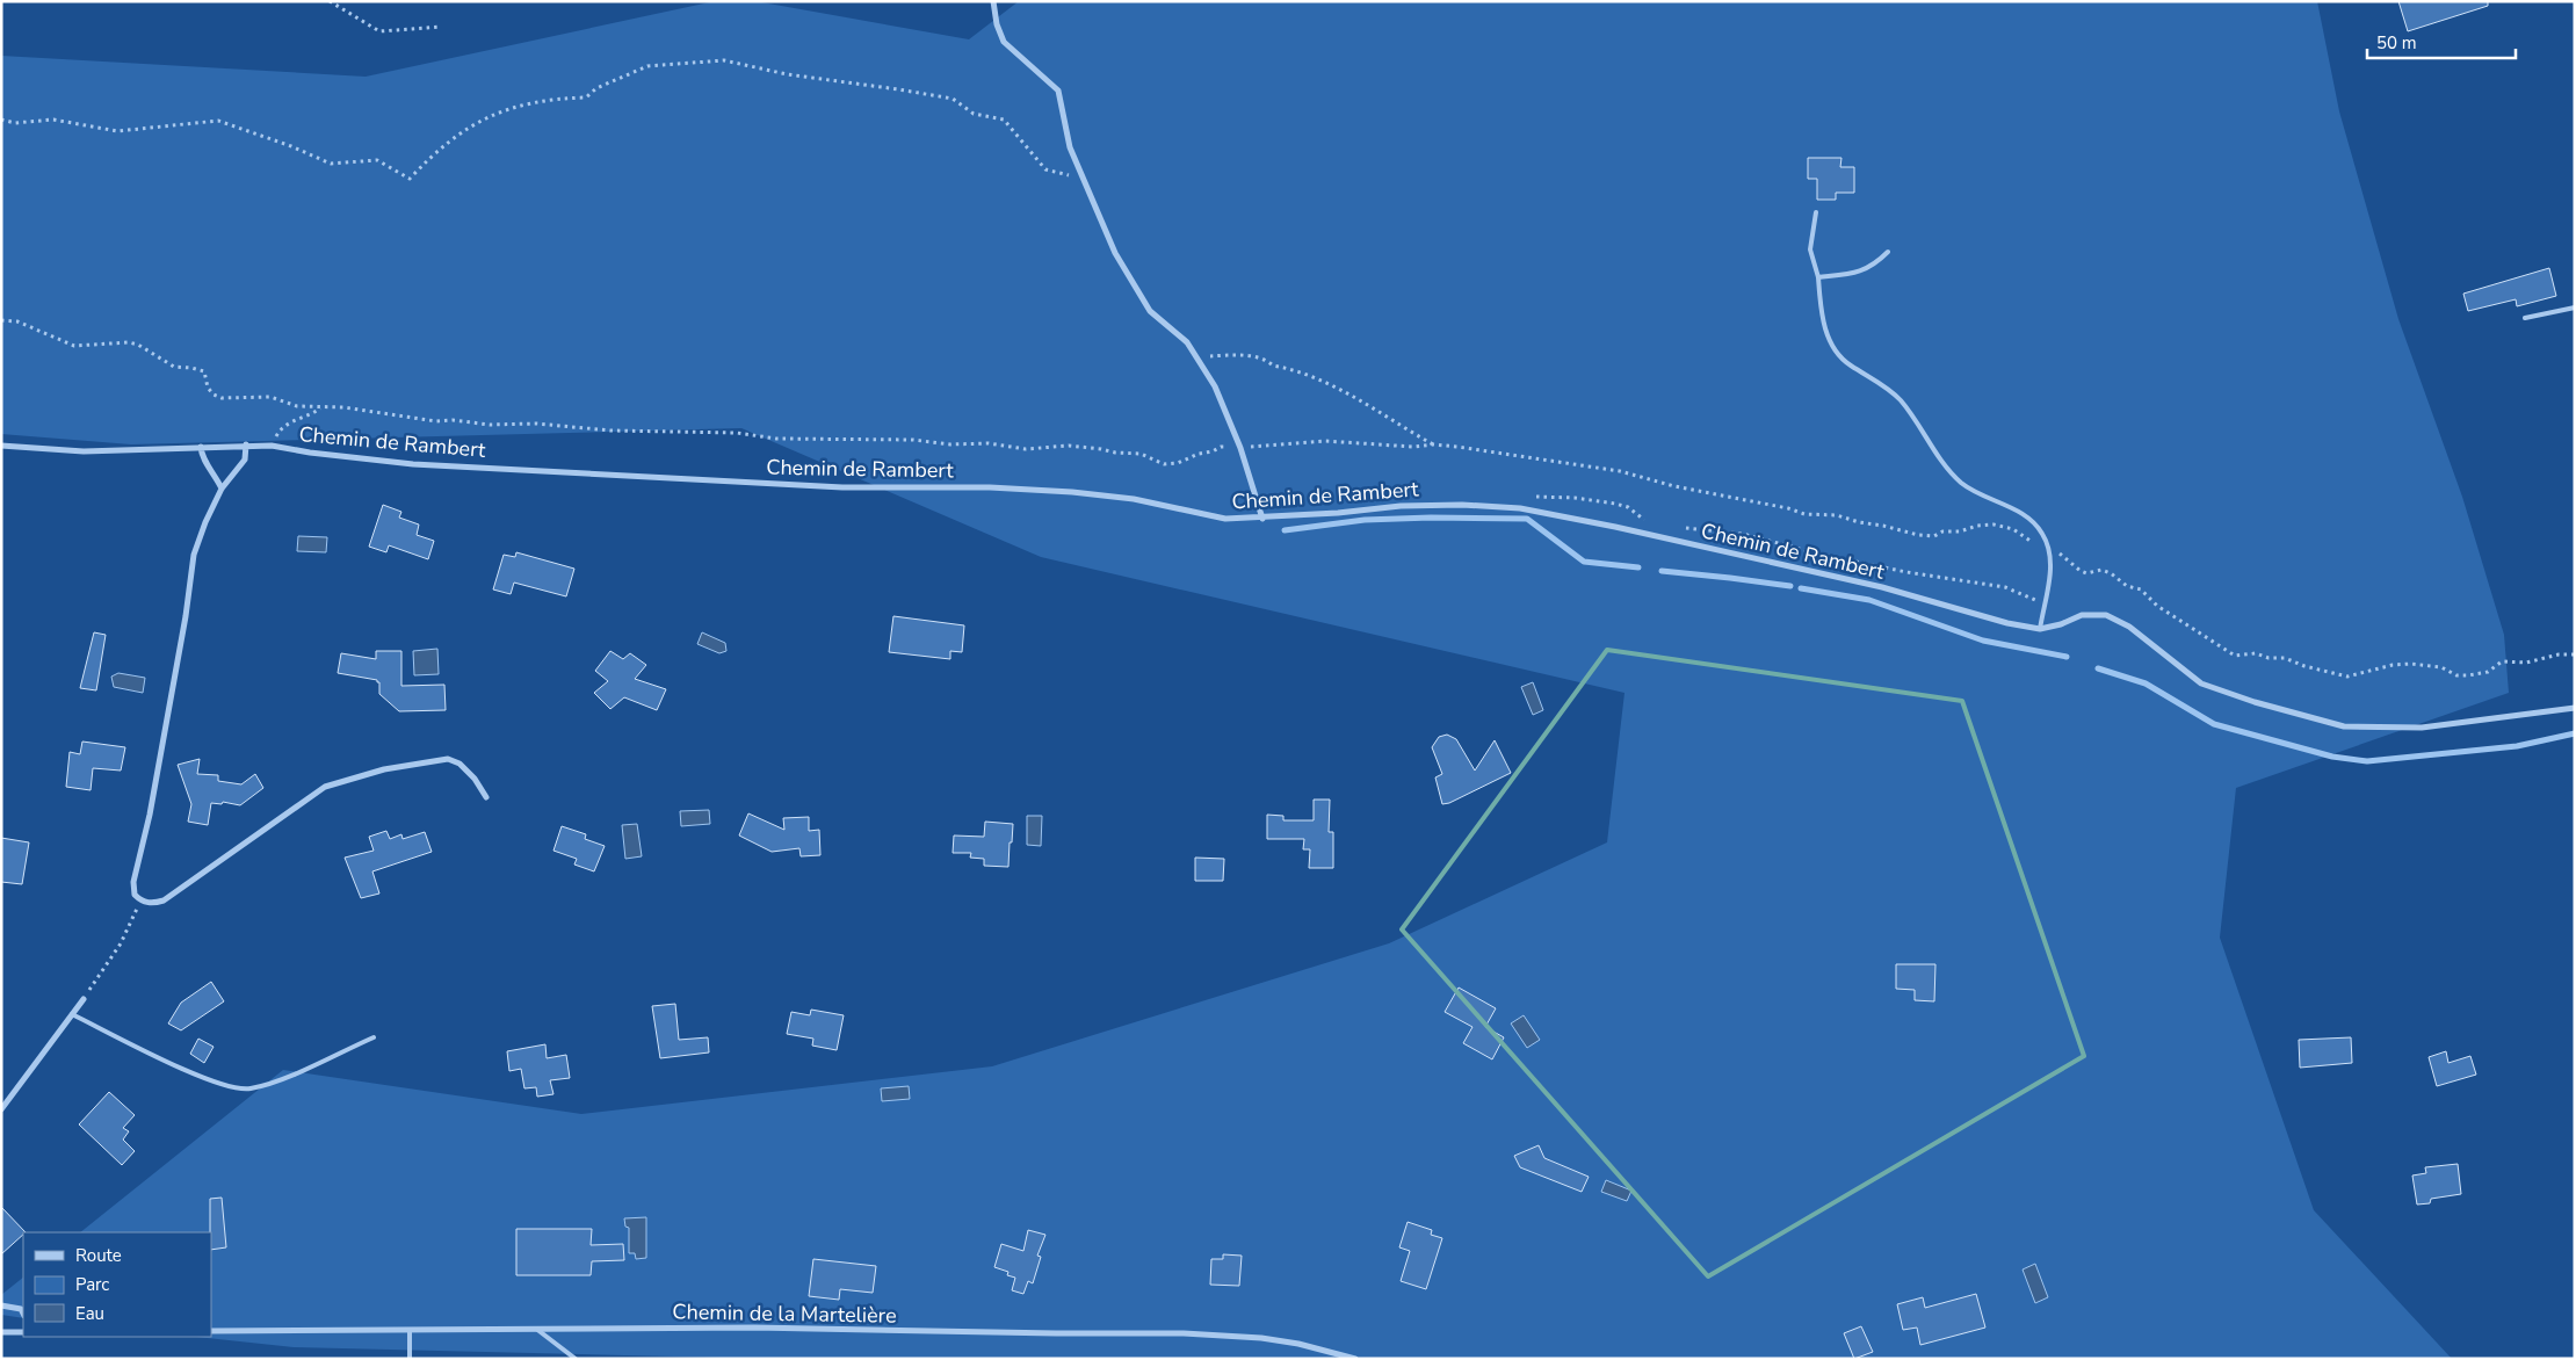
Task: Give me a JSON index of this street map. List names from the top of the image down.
{
  "streets": {
    "street": ["Chemin de Rambert", "Chemin de la Martelière"]
  },
  "legend": ["Route", "Parc", "Eau"],
  "scale_bar": "50 m"
}
